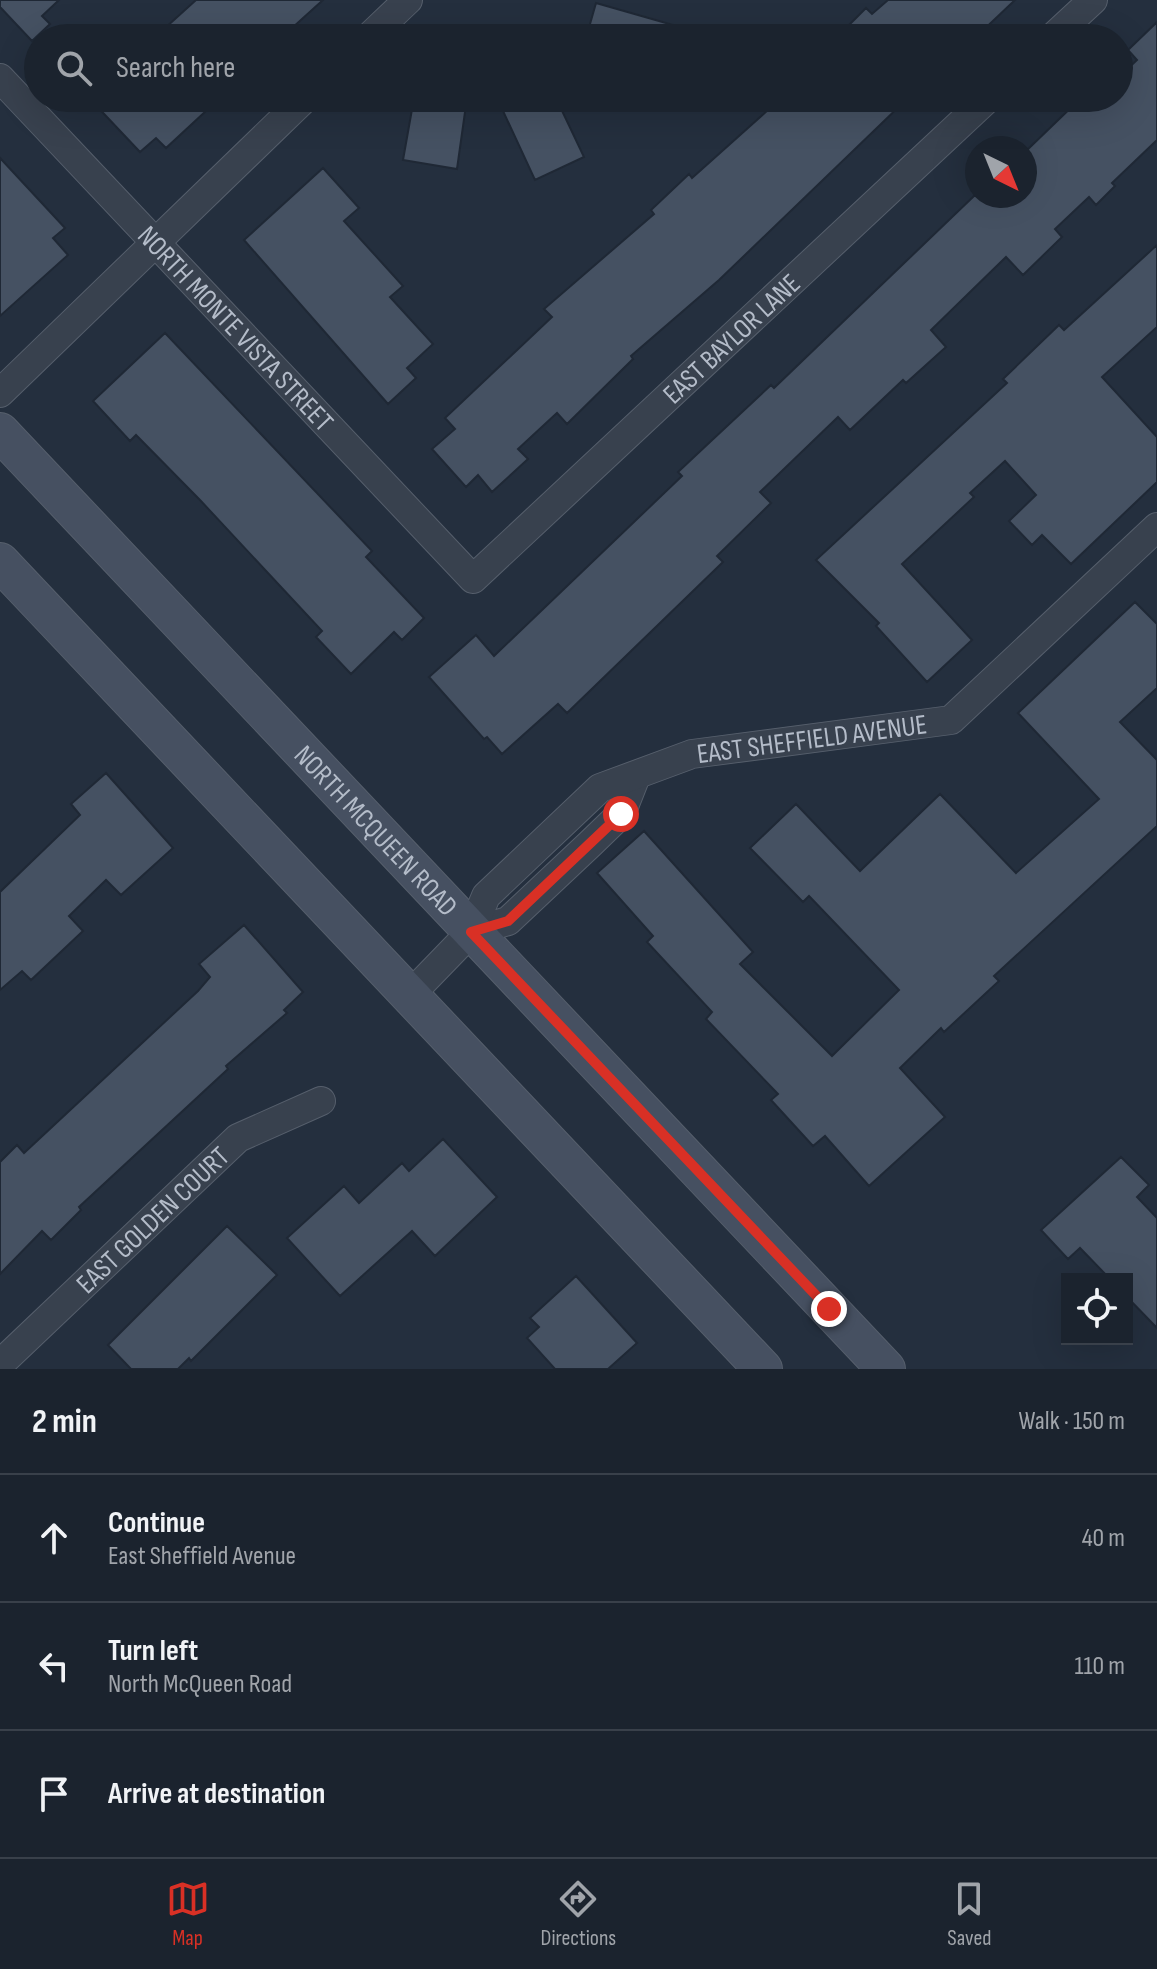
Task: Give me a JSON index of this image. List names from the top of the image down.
{
  "streets": {
    "main road": ["NORTH MCQUEEN ROAD"],
    "street": [
      "NORTH MONTE VISTA STREET",
      "EAST BAYLOR LANE",
      "EAST SHEFFIELD AVENUE",
      "EAST GOLDEN COURT"
    ]
  },
  "crossings": [
    ["NORTH MONTE VISTA STREET", "EAST BAYLOR LANE"],
    ["EAST SHEFFIELD AVENUE", "NORTH MCQUEEN ROAD"]
  ],
  "north": "bottom right",
  "page": {
    "search": "Search here",
    "heading": ["2 min", "Walk · 150 m"],
    "list": [
      ["Continue", "East Sheffield Avenue", "40 m"],
      ["Turn left", "North McQueen Road", "110 m"],
      "Arrive at destination"
    ],
    "nav": ["Map", "Directions", "Saved"]
  }
}
